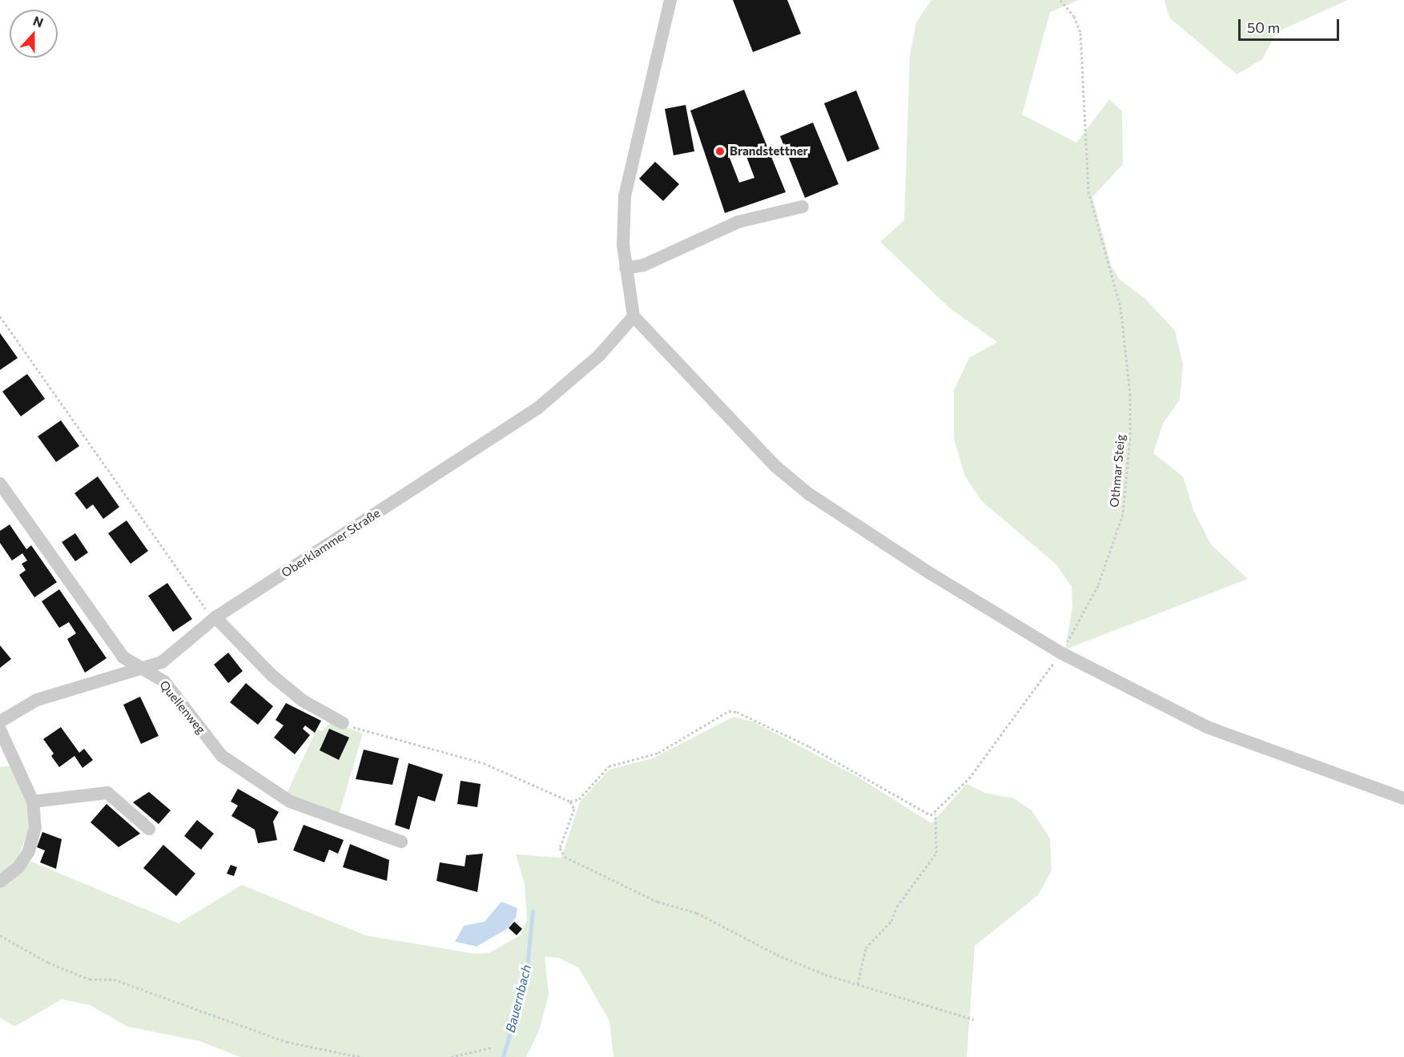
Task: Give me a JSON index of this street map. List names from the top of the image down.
{
  "streets": {
    "street": ["Oberklammer Straße", "Quellenweg"],
    "path": ["Othmar Steig"]
  },
  "crossings": [
    ["Oberklammer Straße", "Quellenweg"]
  ],
  "water": ["Bauernbach"],
  "places": ["Brandstettner"],
  "scale_bar": "50 m",
  "north": "top"
}
